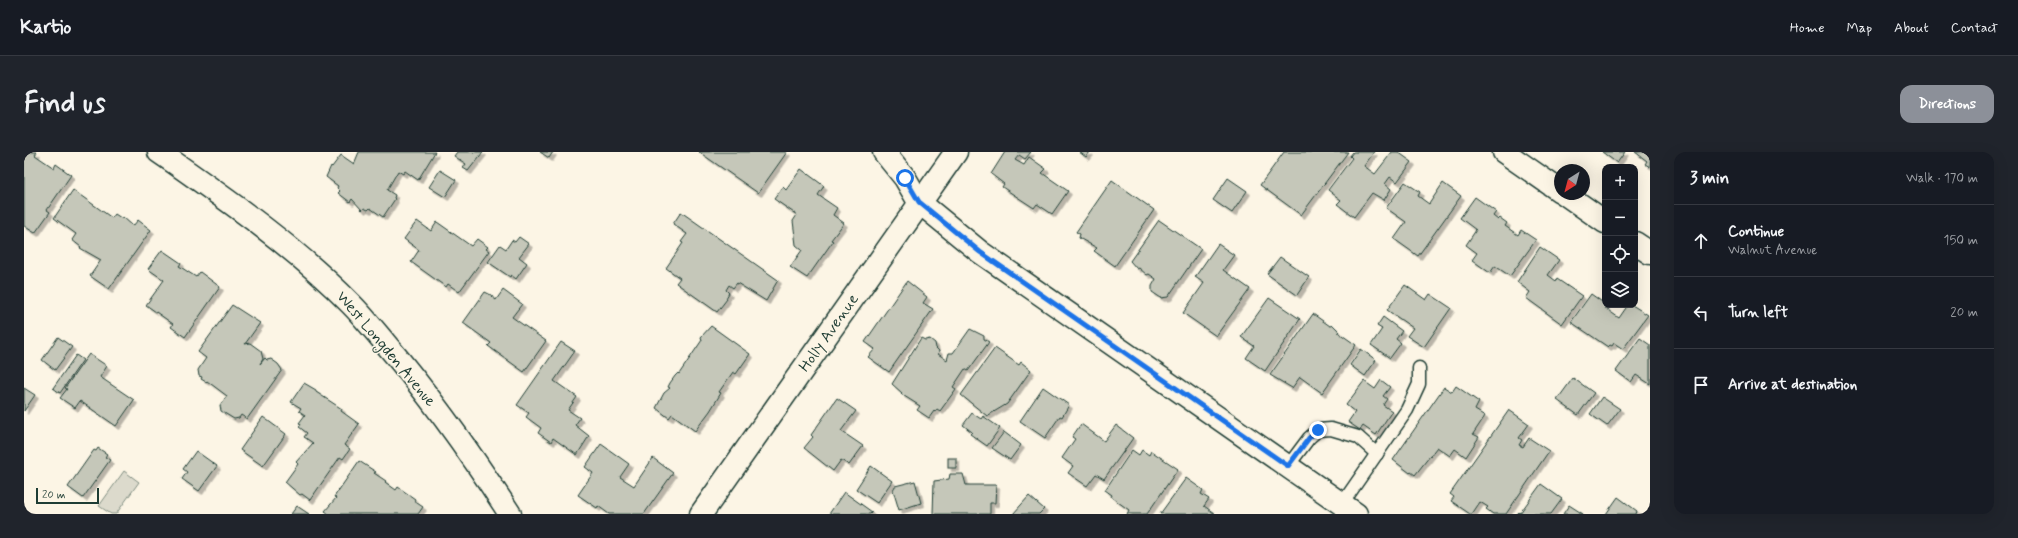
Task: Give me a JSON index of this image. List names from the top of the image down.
{
  "streets": {
    "street": ["Holly Avenue", "West Longden Avenue"]
  },
  "scale_bar": "20 m",
  "north": "bottom left",
  "page": {
    "header": "Kartio",
    "nav": [
      "Home",
      "Map",
      "About",
      "Contact"
    ],
    "buttons": "Directions",
    "title": "Find us",
    "heading": ["3 min", "Walk · 170 m"],
    "map_buttons": ["+", "−"],
    "list": [
      ["Continue", "Walnut Avenue", "150 m"],
      ["Turn left", "20 m"],
      "Arrive at destination"
    ],
    "scale": "20 m"
  }
}
